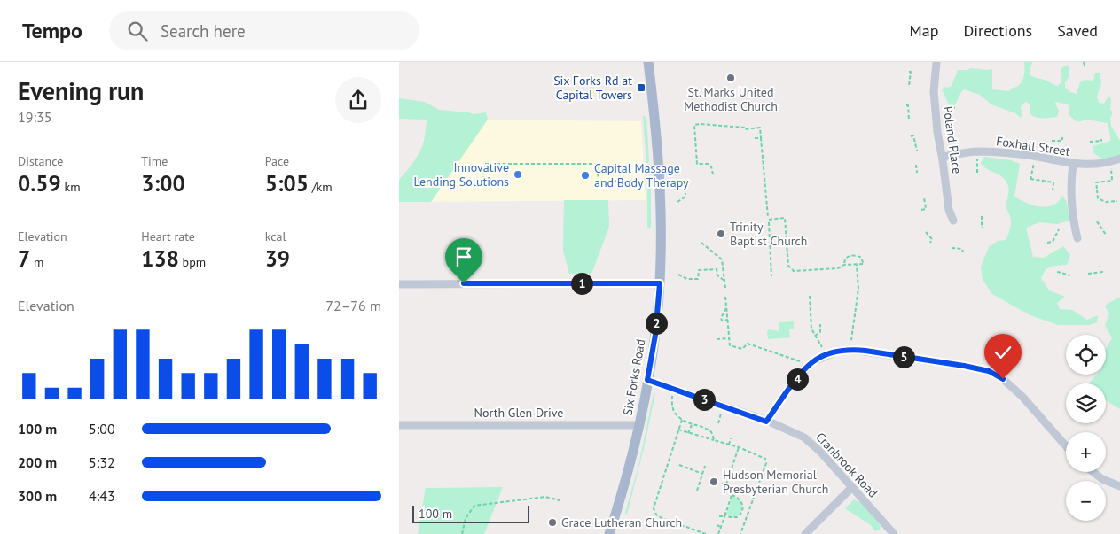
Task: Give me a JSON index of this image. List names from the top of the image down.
{
  "streets": {
    "main road": ["Six Forks Road"],
    "street": [
      "Poland Place",
      "Foxhall Street",
      "North Glen Drive",
      "Cranbrook Road"
    ]
  },
  "crossings": [
    ["Poland Place", "Foxhall Street"],
    ["Six Forks Road", "North Glen Drive"],
    ["Six Forks Road", "Cranbrook Road"]
  ],
  "places": {
    "other": [
      "St. Marks United Methodist Church",
      "Innovative Lending Solutions",
      "Capital Massage and Body Therapy",
      "Trinity Baptist Church",
      "Hudson Memorial Presbyterian Church",
      "Grace Lutheran Church"
    ],
    "transit": ["Six Forks Rd at Capital Towers"]
  },
  "scale_bar": "100 m",
  "page": {
    "header": "Tempo",
    "search": "Search here",
    "nav": ["Map", "Directions", "Saved"],
    "heading": ["Evening run", "19:35"],
    "stats": [
      ["Distance", "0.59 km"],
      ["Time", "3:00"],
      ["Pace", "5:05 /km"],
      ["Elevation", "7 m"],
      ["Heart rate", "138 bpm"],
      ["kcal", "39"]
    ],
    "pins": [
      "1",
      "2",
      "5",
      "4",
      "3"
    ],
    "chart": ["Elevation", "72–76 m"],
    "map_buttons": ["+", "−"],
    "list": [
      {
        "name": "100 m",
        "note": "5:00"
      },
      {
        "name": "200 m",
        "note": "5:32"
      },
      {
        "name": "300 m",
        "note": "4:43"
      }
    ],
    "scale": "100 m"
  }
}
